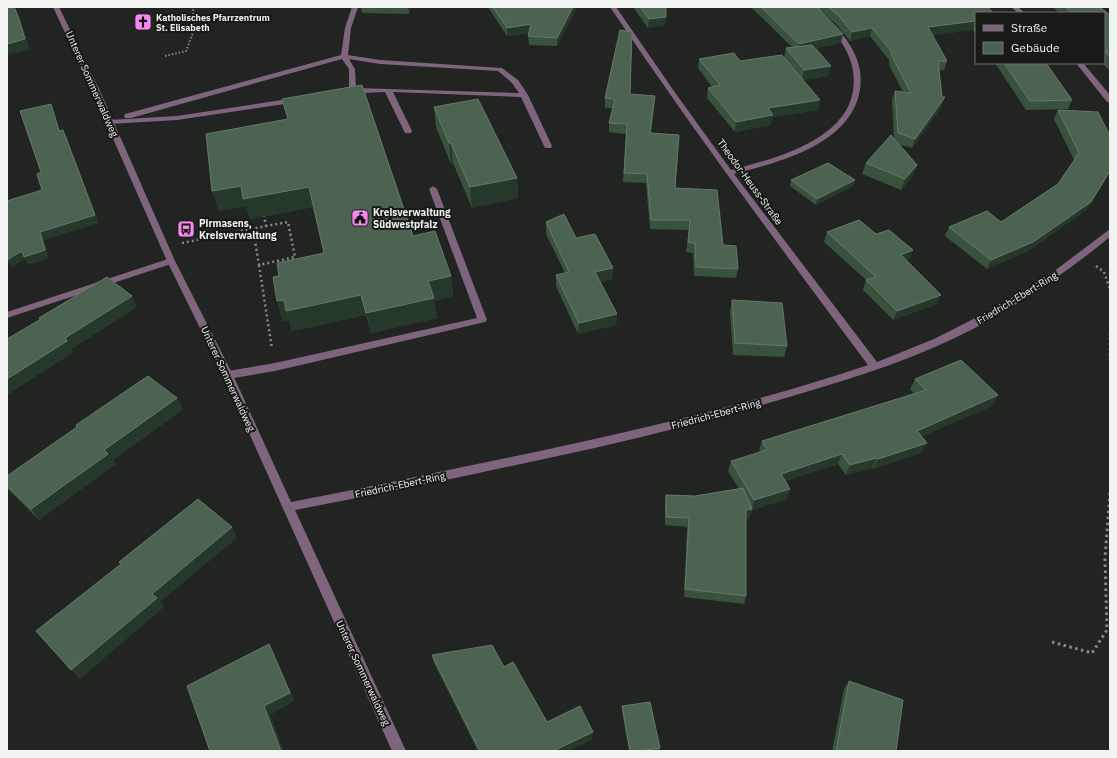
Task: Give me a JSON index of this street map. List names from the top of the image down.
{
  "streets": {
    "street": ["Unterer Sommerwaldweg", "Theodor-Heuss-Straße", "Friedrich-Ebert-Ring"]
  },
  "crossings": [
    ["Unterer Sommerwaldweg", "Friedrich-Ebert-Ring"],
    ["Theodor-Heuss-Straße", "Friedrich-Ebert-Ring"]
  ],
  "places": {
    "church": ["Katholisches Pfarrzentrum St. Elisabeth"],
    "public building": ["Kreisverwaltung Südwestpfalz"],
    "bus stop": ["Pirmasens, Kreisverwaltung"]
  },
  "legend": ["Straße", "Gebäude"]
}
